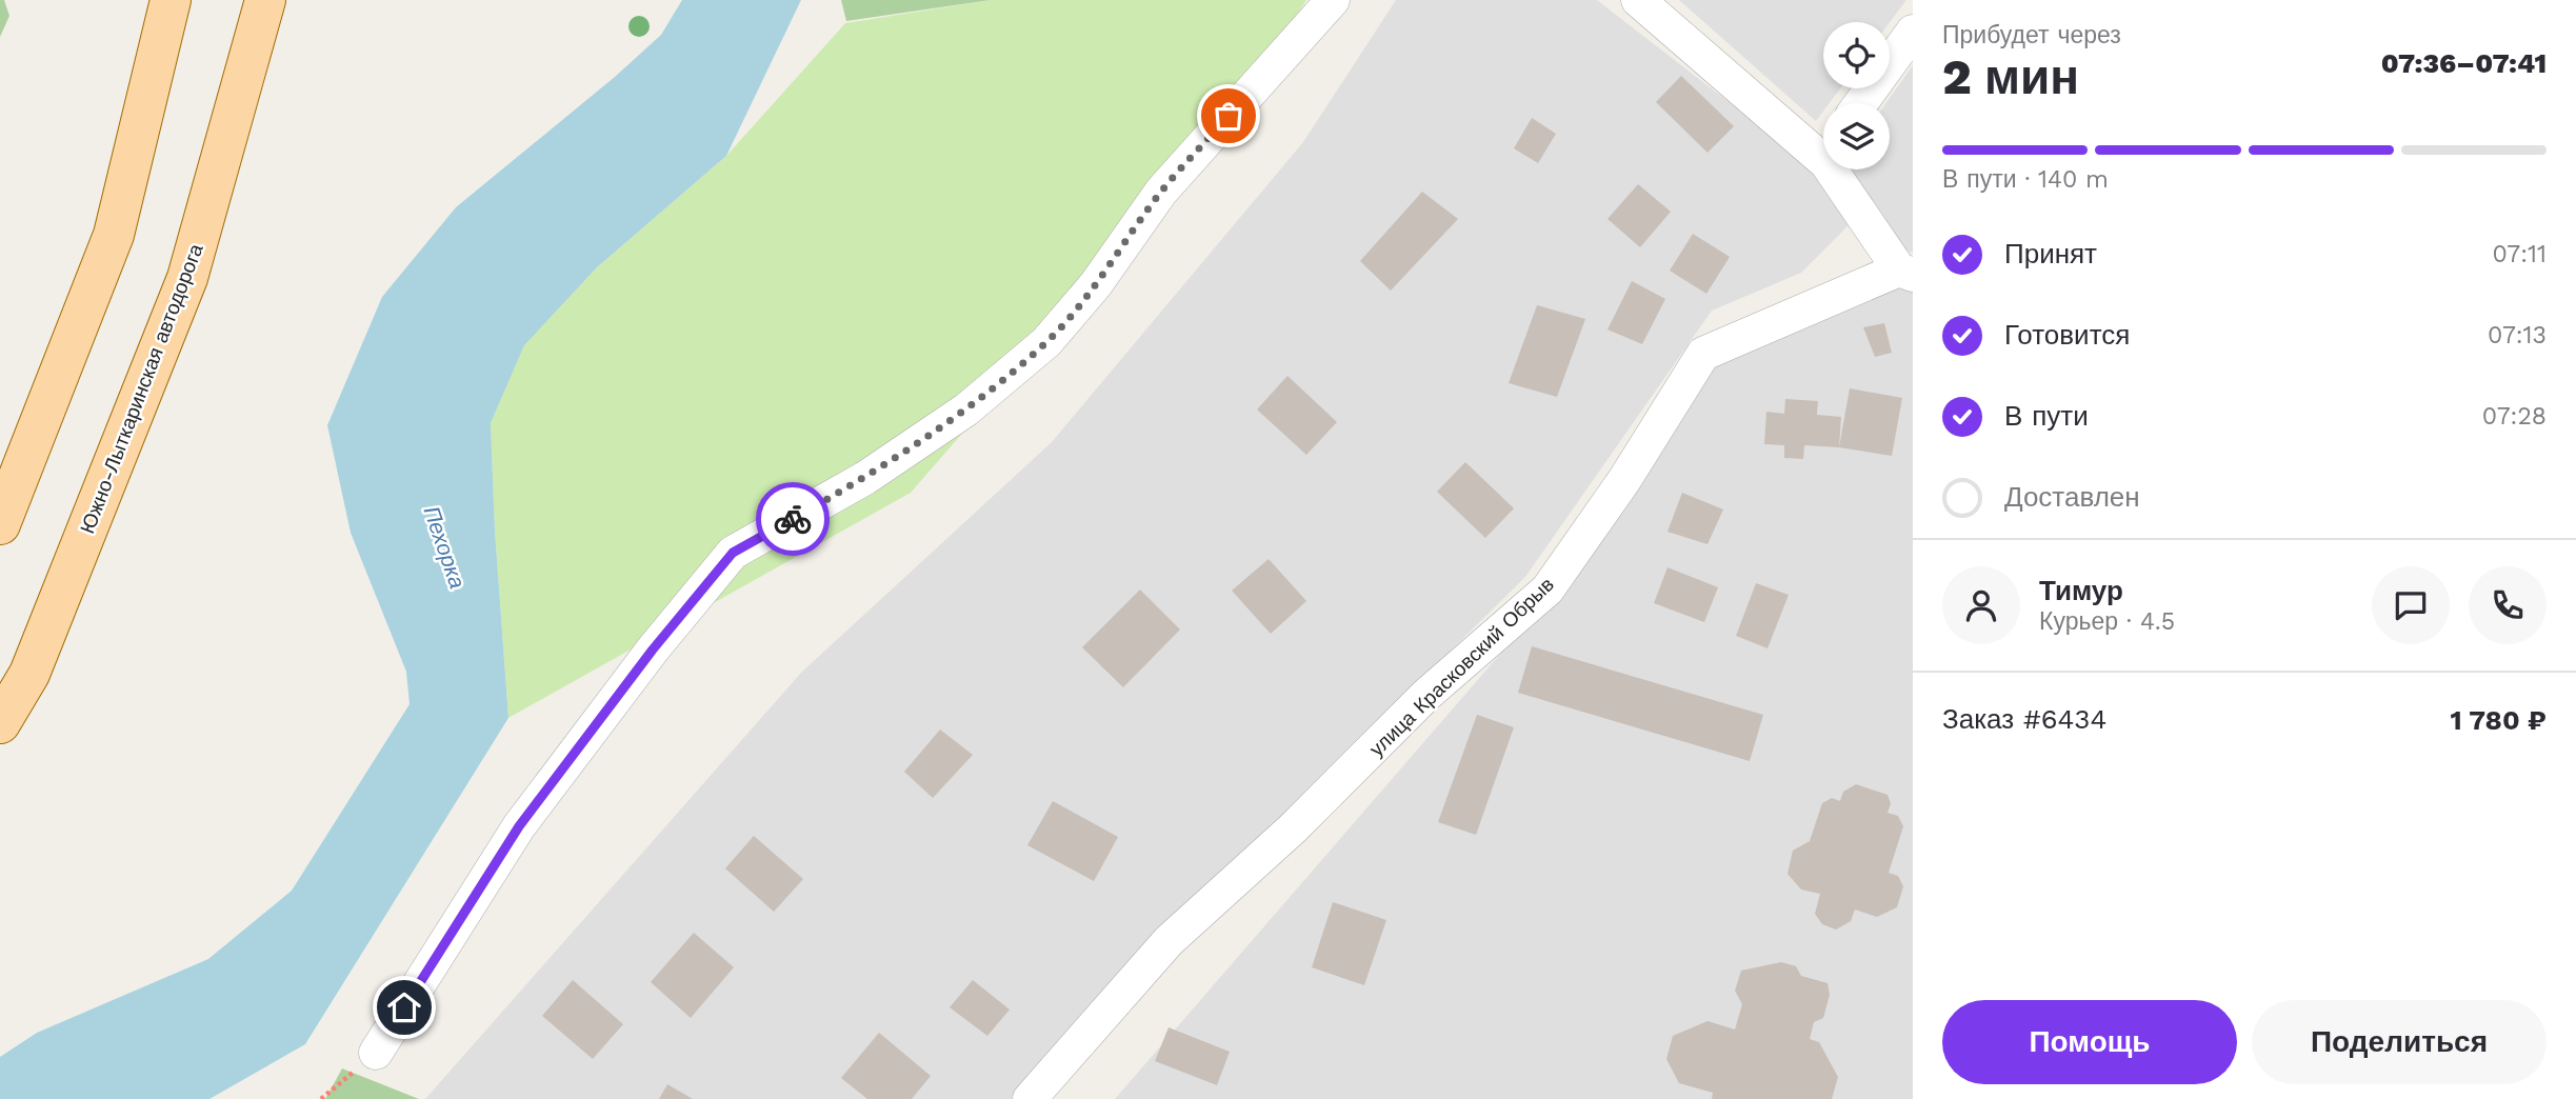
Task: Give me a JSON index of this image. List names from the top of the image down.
{
  "streets": {
    "main road": ["Южно-Лыткаринская автодорога"],
    "street": ["улица Красковский Обрыв"]
  },
  "water": ["Пехорка"],
  "page": {
    "heading": ["2 мин", "Прибудет через", "07:36–07:41"],
    "panel": [
      "Тимур",
      "Курьер · 4.5",
      "Заказ #6434",
      "1 780 ₽"
    ],
    "bar": "В пути · 140 m",
    "list": [
      ["Принят", "07:11"],
      ["Готовится", "07:13"],
      ["В пути", "07:28"],
      "Доставлен"
    ],
    "buttons": ["Помощь", "Поделиться"]
  }
}
